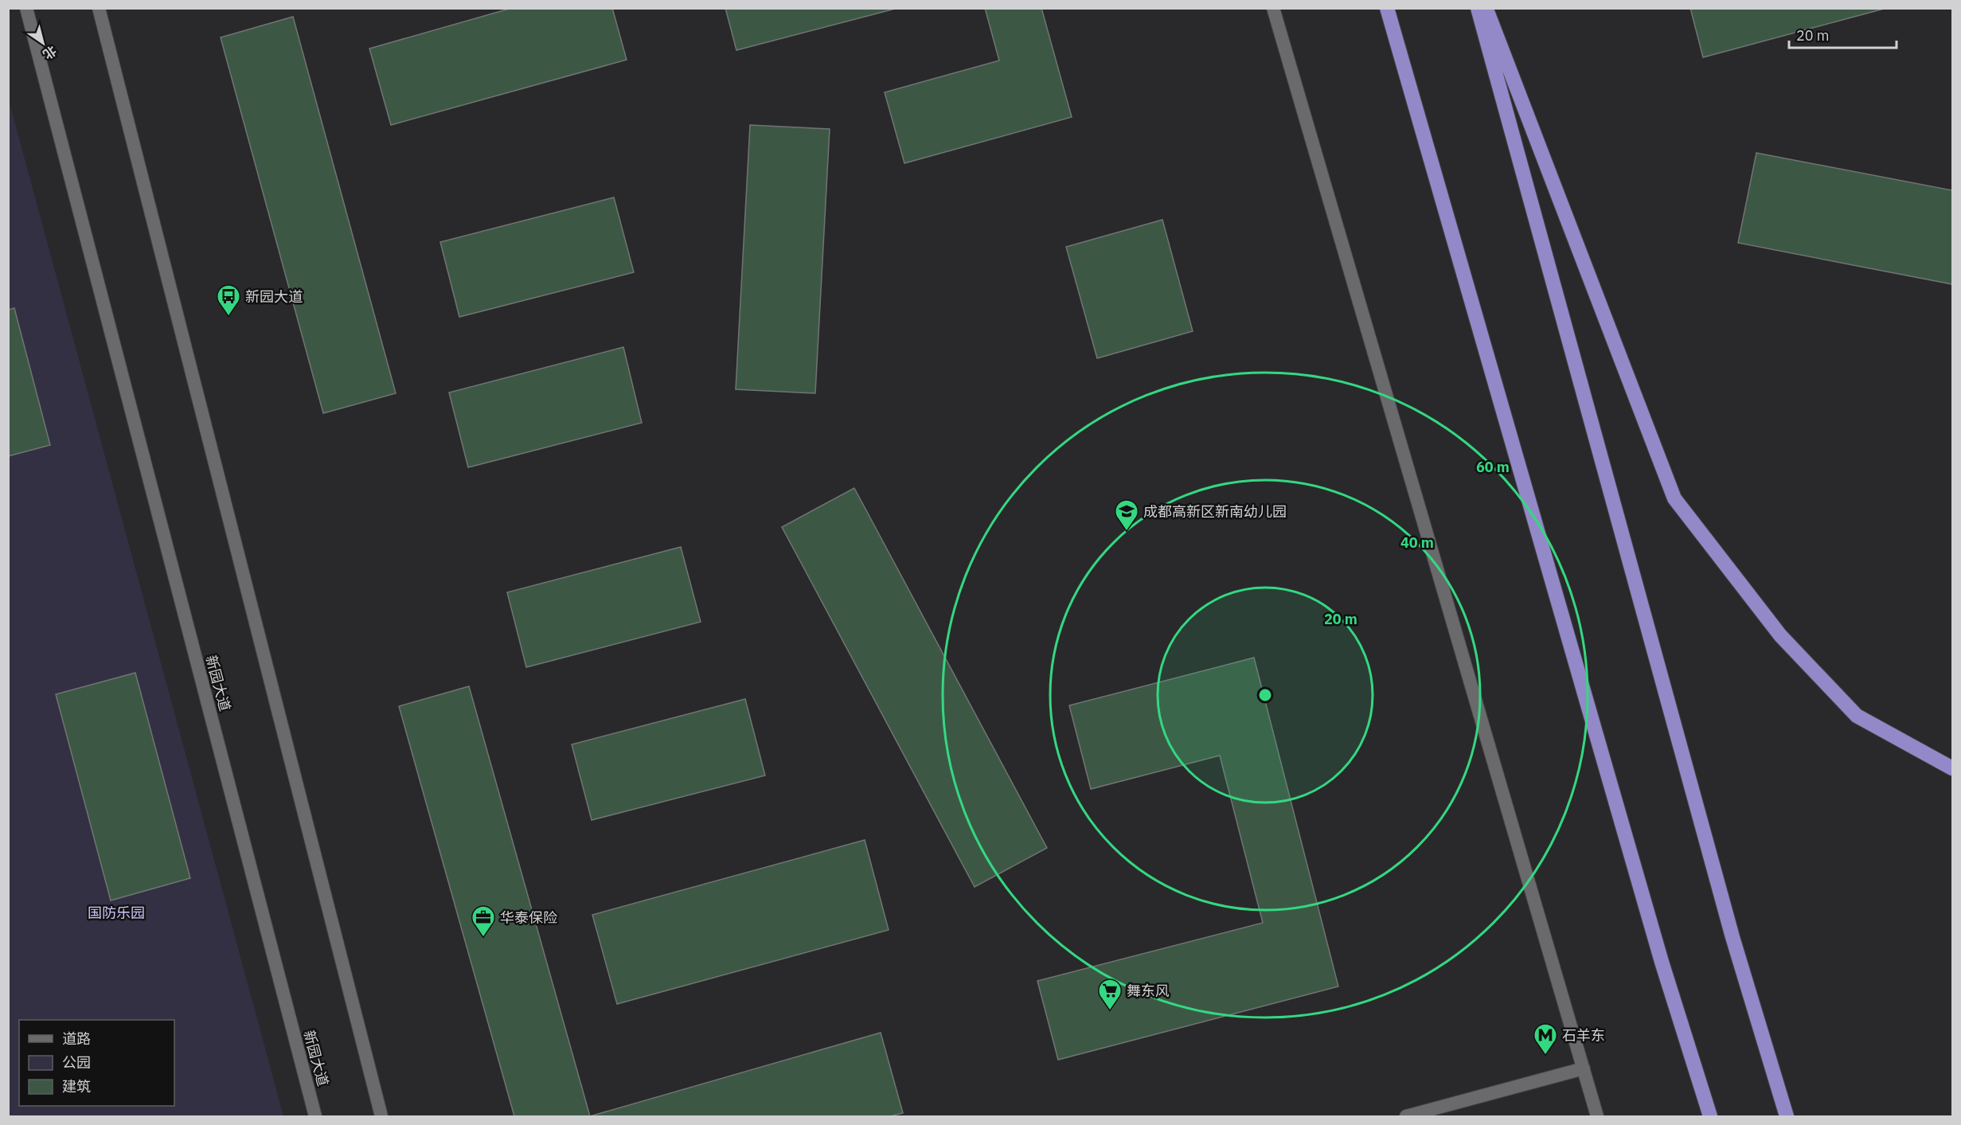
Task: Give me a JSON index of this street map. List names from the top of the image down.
{
  "streets": {
    "street": ["新园大道"]
  },
  "parks": ["国防乐园"],
  "places": {
    "bus stop": ["新园大道"],
    "school or university": ["成都高新区新南幼儿园"],
    "office": ["华泰保险"],
    "supermarket": ["舞东风"],
    "metro station": ["石羊东"]
  },
  "legend": ["道路", "公园", "建筑"],
  "scale_bar": "20 m",
  "north": "bottom right",
  "rings": ["60 m", "40 m", "20 m"]
}
